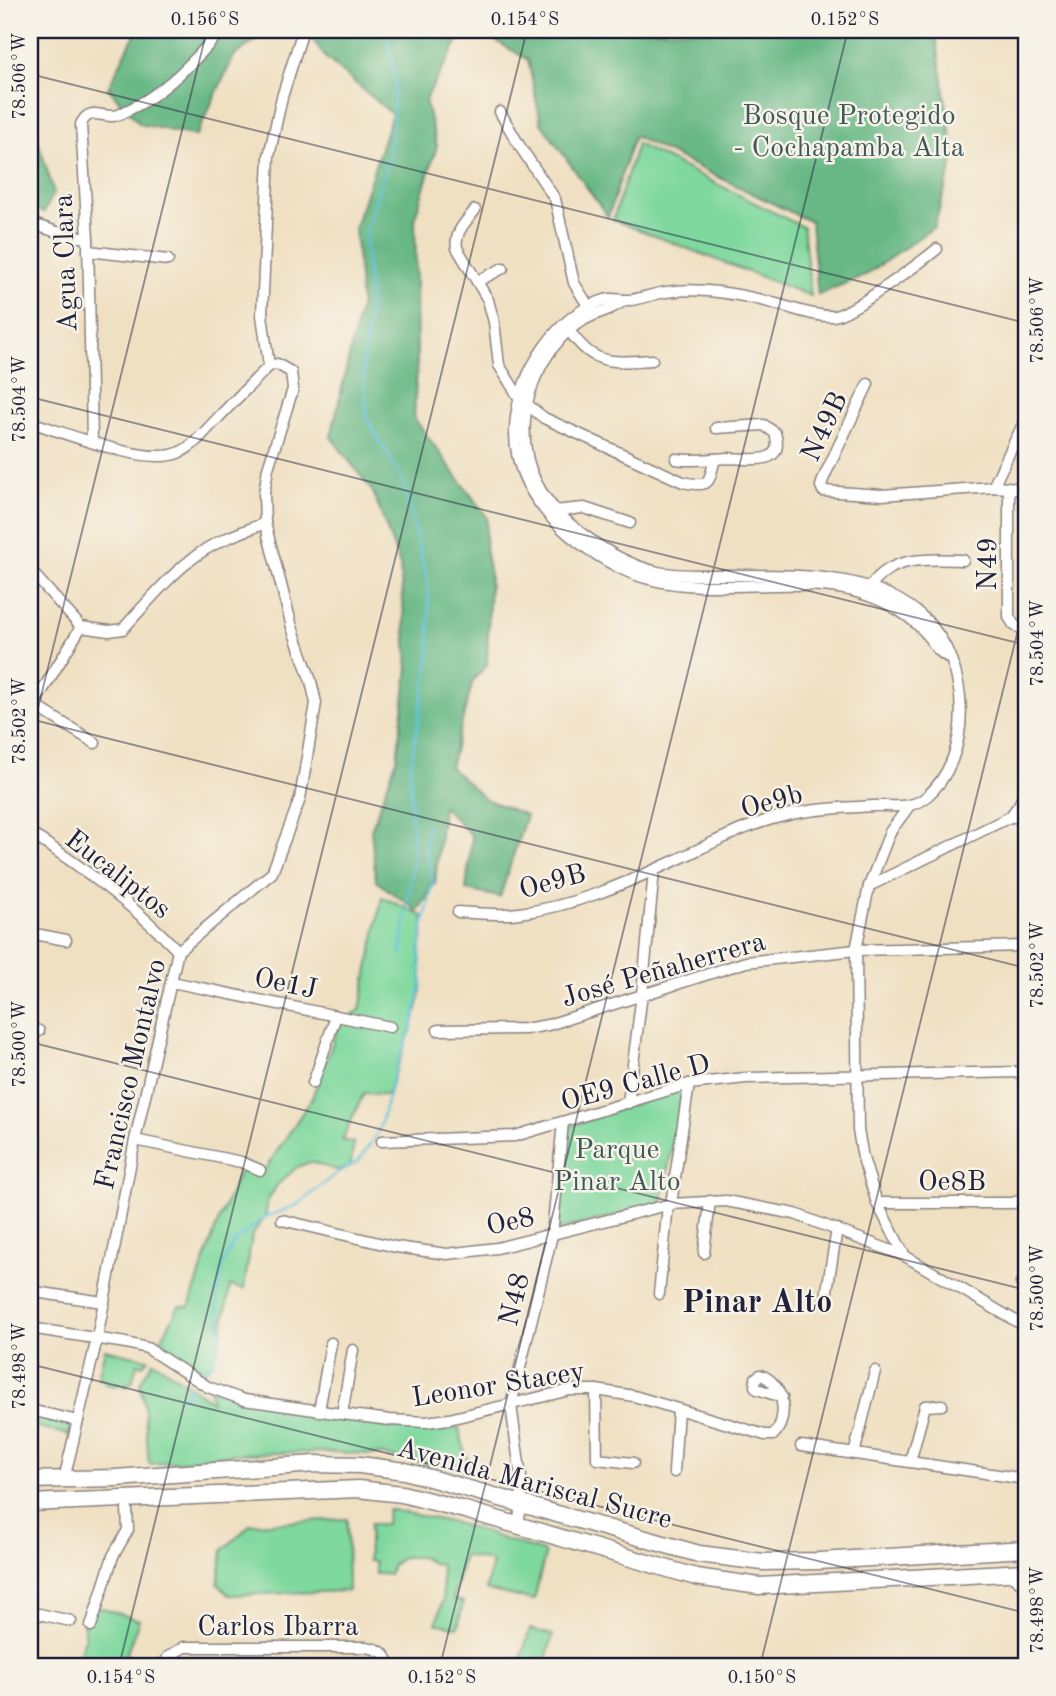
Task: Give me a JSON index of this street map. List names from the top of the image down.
{
  "streets": {
    "main road": ["Avenida Mariscal Sucre"],
    "street": [
      "Agua Clara",
      "N49B",
      "N49",
      "Oe9b",
      "Eucaliptos",
      "Oe9B",
      "José Peñaherrera",
      "Oe1J",
      "Francisco Montalvo",
      "OE9 Calle D",
      "Oe8B",
      "Oe8",
      "N48",
      "Leonor Stacey",
      "Carlos Ibarra"
    ]
  },
  "crossings": [
    ["Oe9b", "Oe9B"],
    ["Eucaliptos", "Francisco Montalvo"],
    ["Oe1J", "Francisco Montalvo"],
    ["Francisco Montalvo", "Leonor Stacey"],
    ["Francisco Montalvo", "Avenida Mariscal Sucre"],
    ["OE9 Calle D", "N48"],
    ["Oe8", "N48"],
    ["N48", "Leonor Stacey"],
    ["N48", "Avenida Mariscal Sucre"]
  ],
  "districts": ["Pinar Alto"],
  "parks": ["Bosque Protegido - Cochapamba Alta", "Parque Pinar Alto"],
  "coordinates": [
    "0.156°S",
    "0.154°S",
    "0.152°S",
    "78.506°W",
    "78.504°W",
    "78.502°W",
    "78.500°W",
    "78.498°W",
    "0.150°S"
  ]
}
